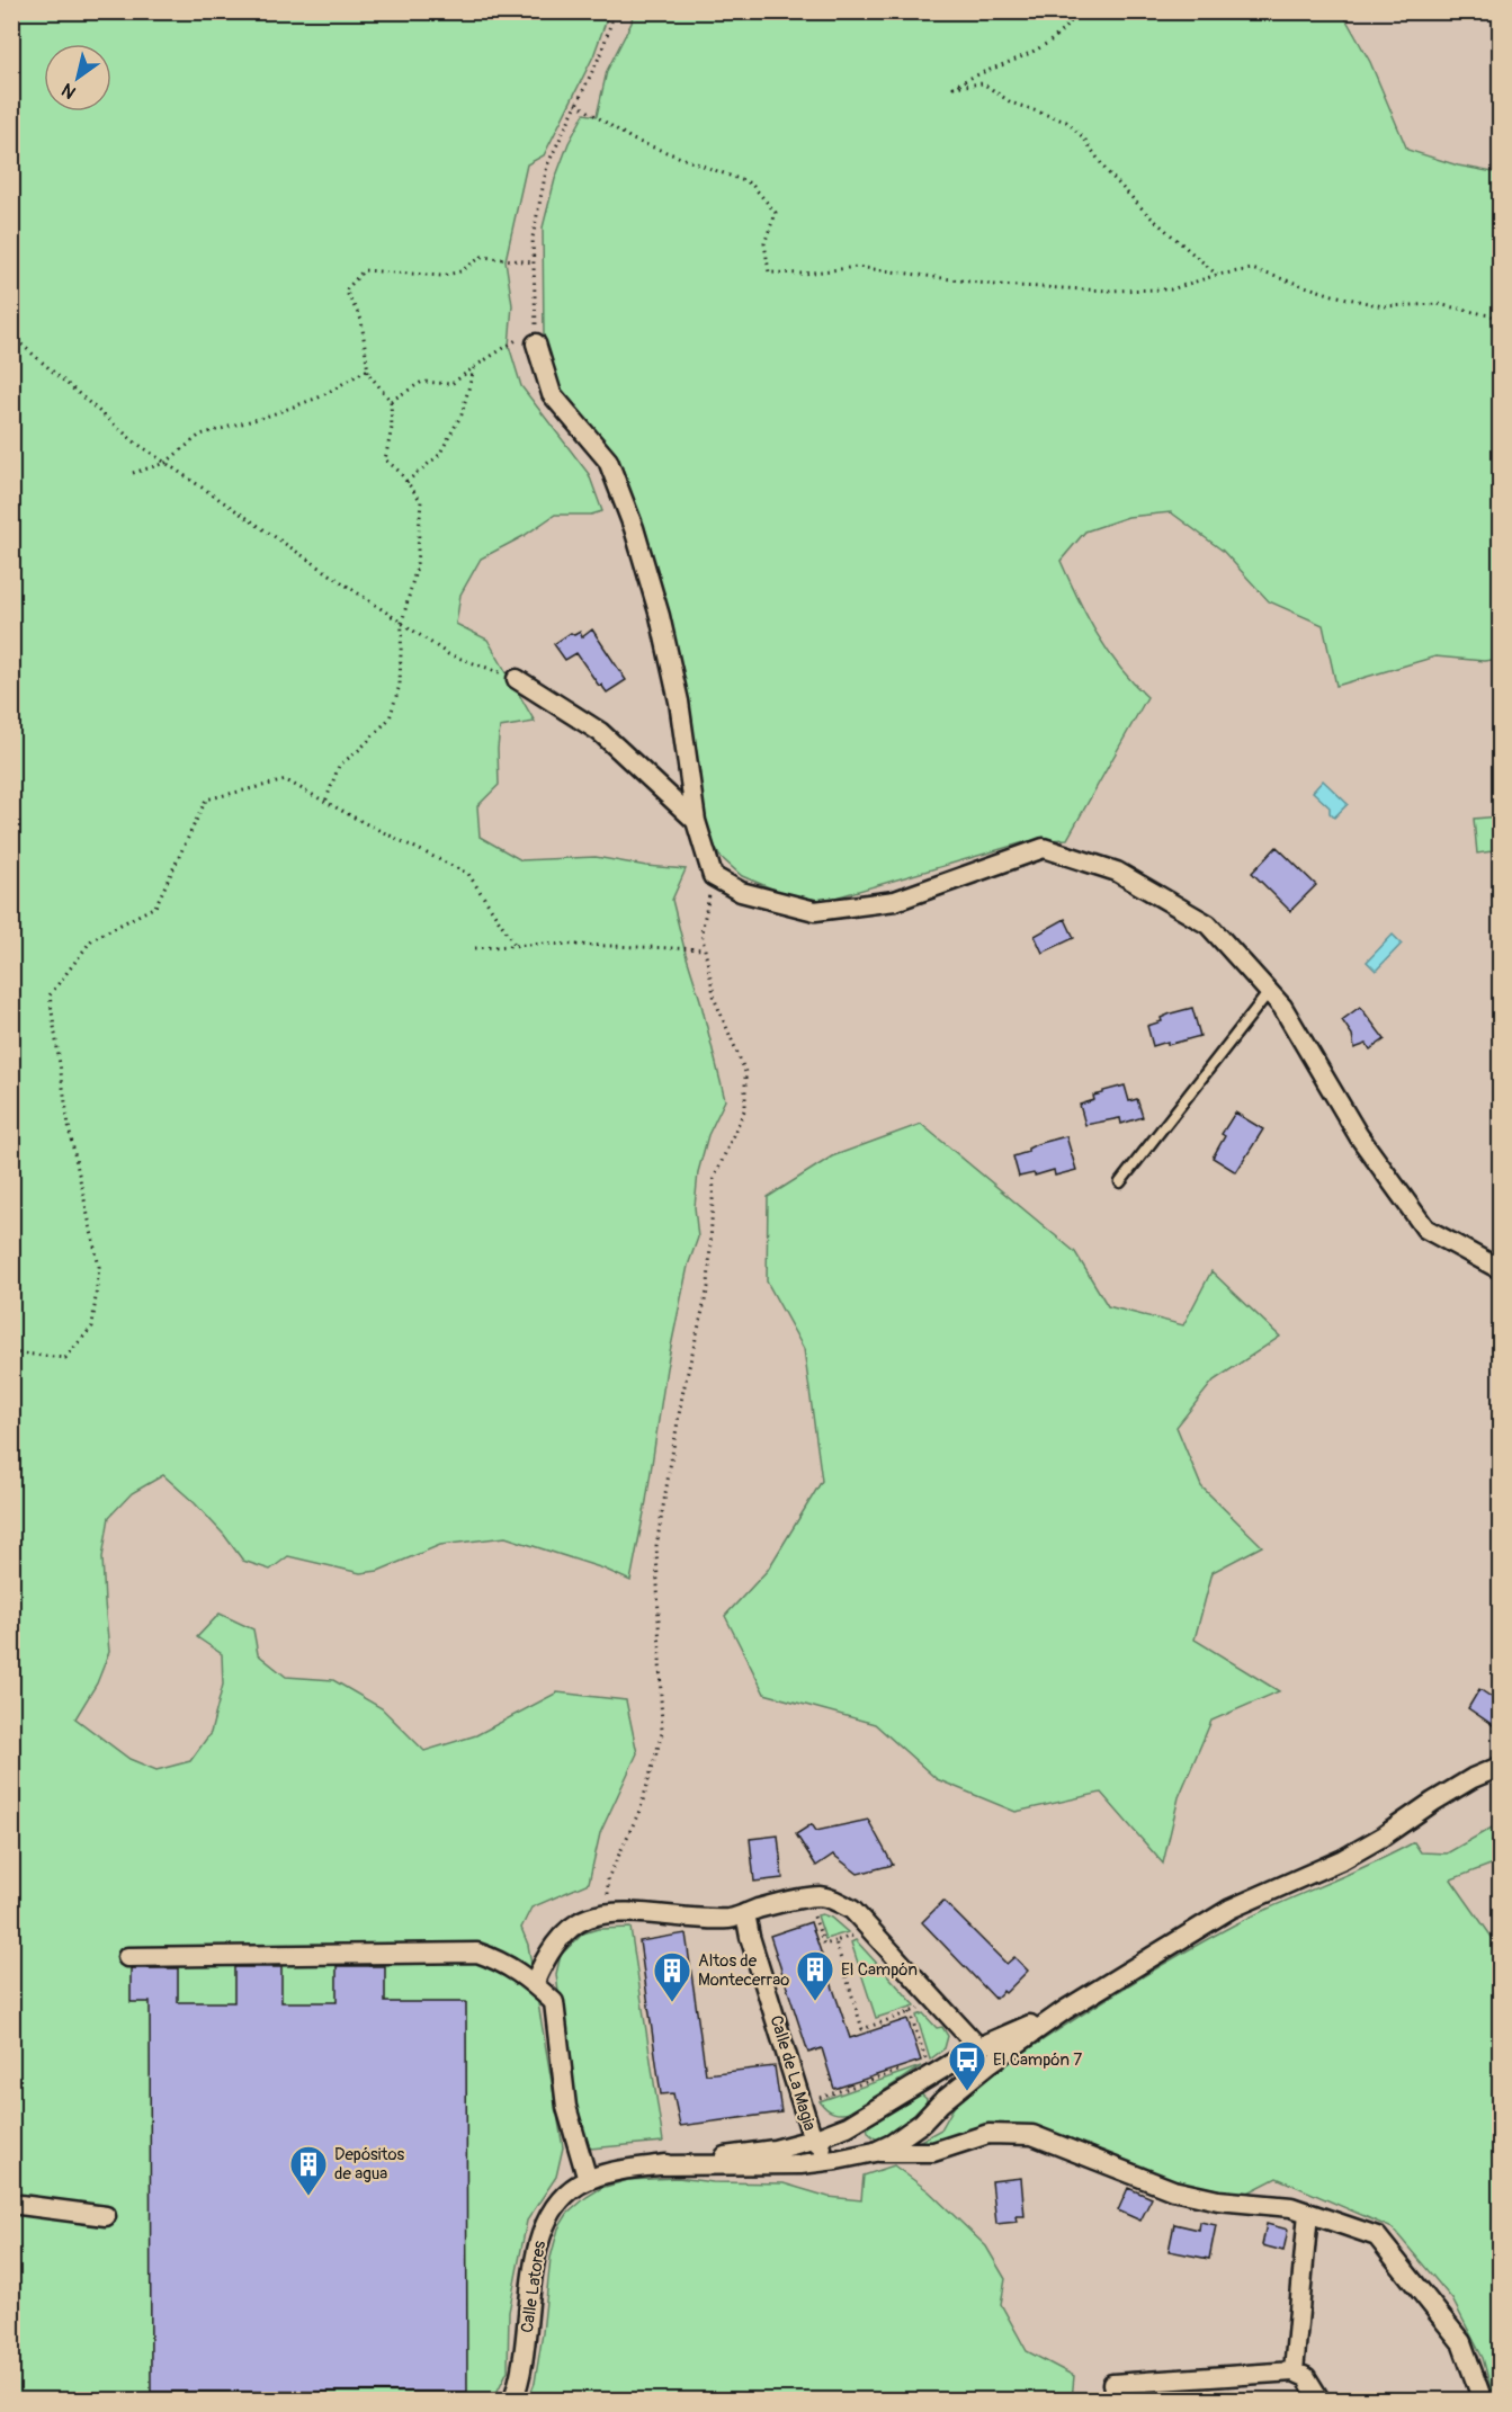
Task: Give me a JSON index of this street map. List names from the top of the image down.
{
  "streets": {
    "street": ["Calle de La Magia", "Calle Latores"]
  },
  "places": {
    "building": ["El Campón", "Altos de Montecerrao", "Depósitos de agua"],
    "bus stop": ["El Campón 7"]
  },
  "north": "bottom left"
}
